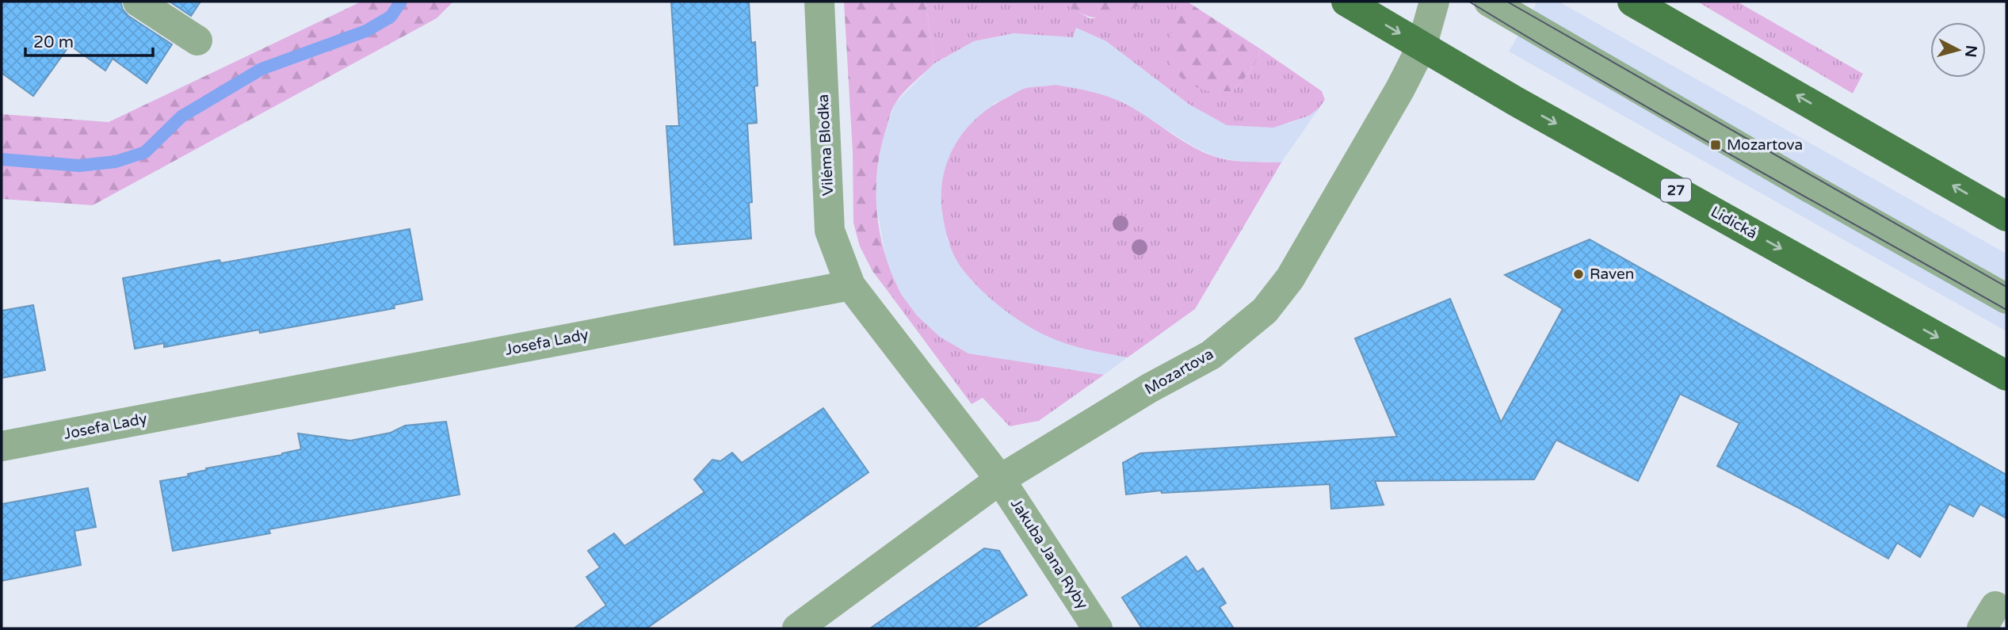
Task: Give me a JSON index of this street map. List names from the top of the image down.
{
  "streets": {
    "main road": ["27", "Lidická"],
    "street": [
      "Viléma Blodka",
      "Josefa Lady",
      "Mozartova",
      "Jakuba Jana Ryby"
    ]
  },
  "crossings": [
    ["Viléma Blodka", "Josefa Lady"],
    ["Lidická", "Mozartova"],
    ["Mozartova", "Jakuba Jana Ryby"]
  ],
  "places": {
    "transit": ["Mozartova"],
    "other": ["Raven"]
  },
  "scale_bar": "20 m",
  "north": "right"
}
